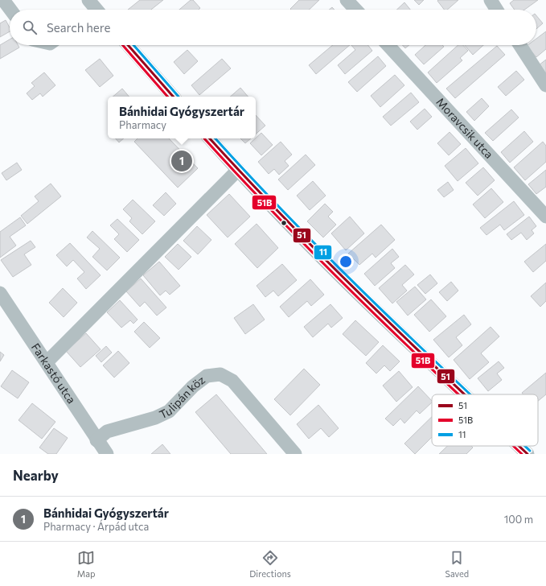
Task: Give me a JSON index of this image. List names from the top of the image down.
{
  "streets": {
    "street": ["Moravcsik utca", "Farkastó utca", "Tulipán köz"]
  },
  "crossings": [
    ["Farkastó utca", "Tulipán köz"]
  ],
  "lines": ["transit line 51", "transit line 51B", "transit line 11"],
  "legend": ["51", "51B", "11"],
  "page": {
    "search": "Search here",
    "popup": ["Bánhidai Gyógyszertár", "Pharmacy"],
    "pins": "1",
    "heading": "Nearby",
    "list": [
      {
        "mark": "1",
        "name": "Bánhidai Gyógyszertár",
        "note": "Pharmacy · Árpád utca",
        "value": "100 m"
      }
    ],
    "nav": ["Map", "Directions", "Saved"]
  }
}
